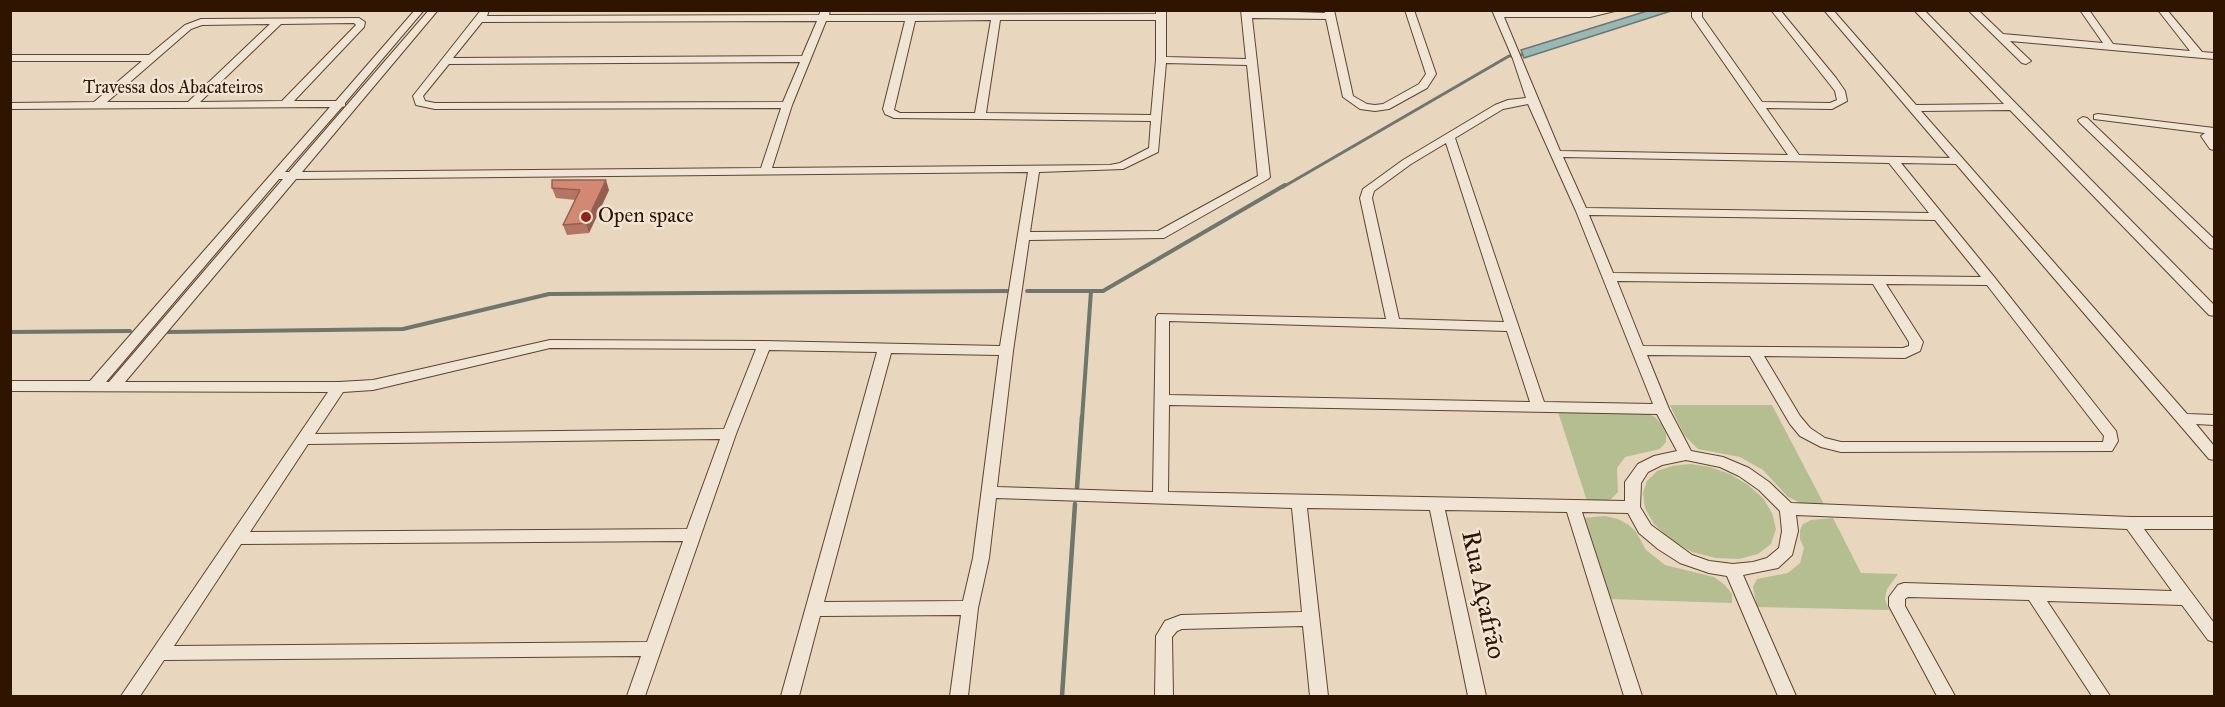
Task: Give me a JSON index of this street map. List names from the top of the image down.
{
  "streets": {
    "street": ["Travessa dos Abacateiros", "Rua Açafrão"]
  },
  "places": ["Open space"]
}
